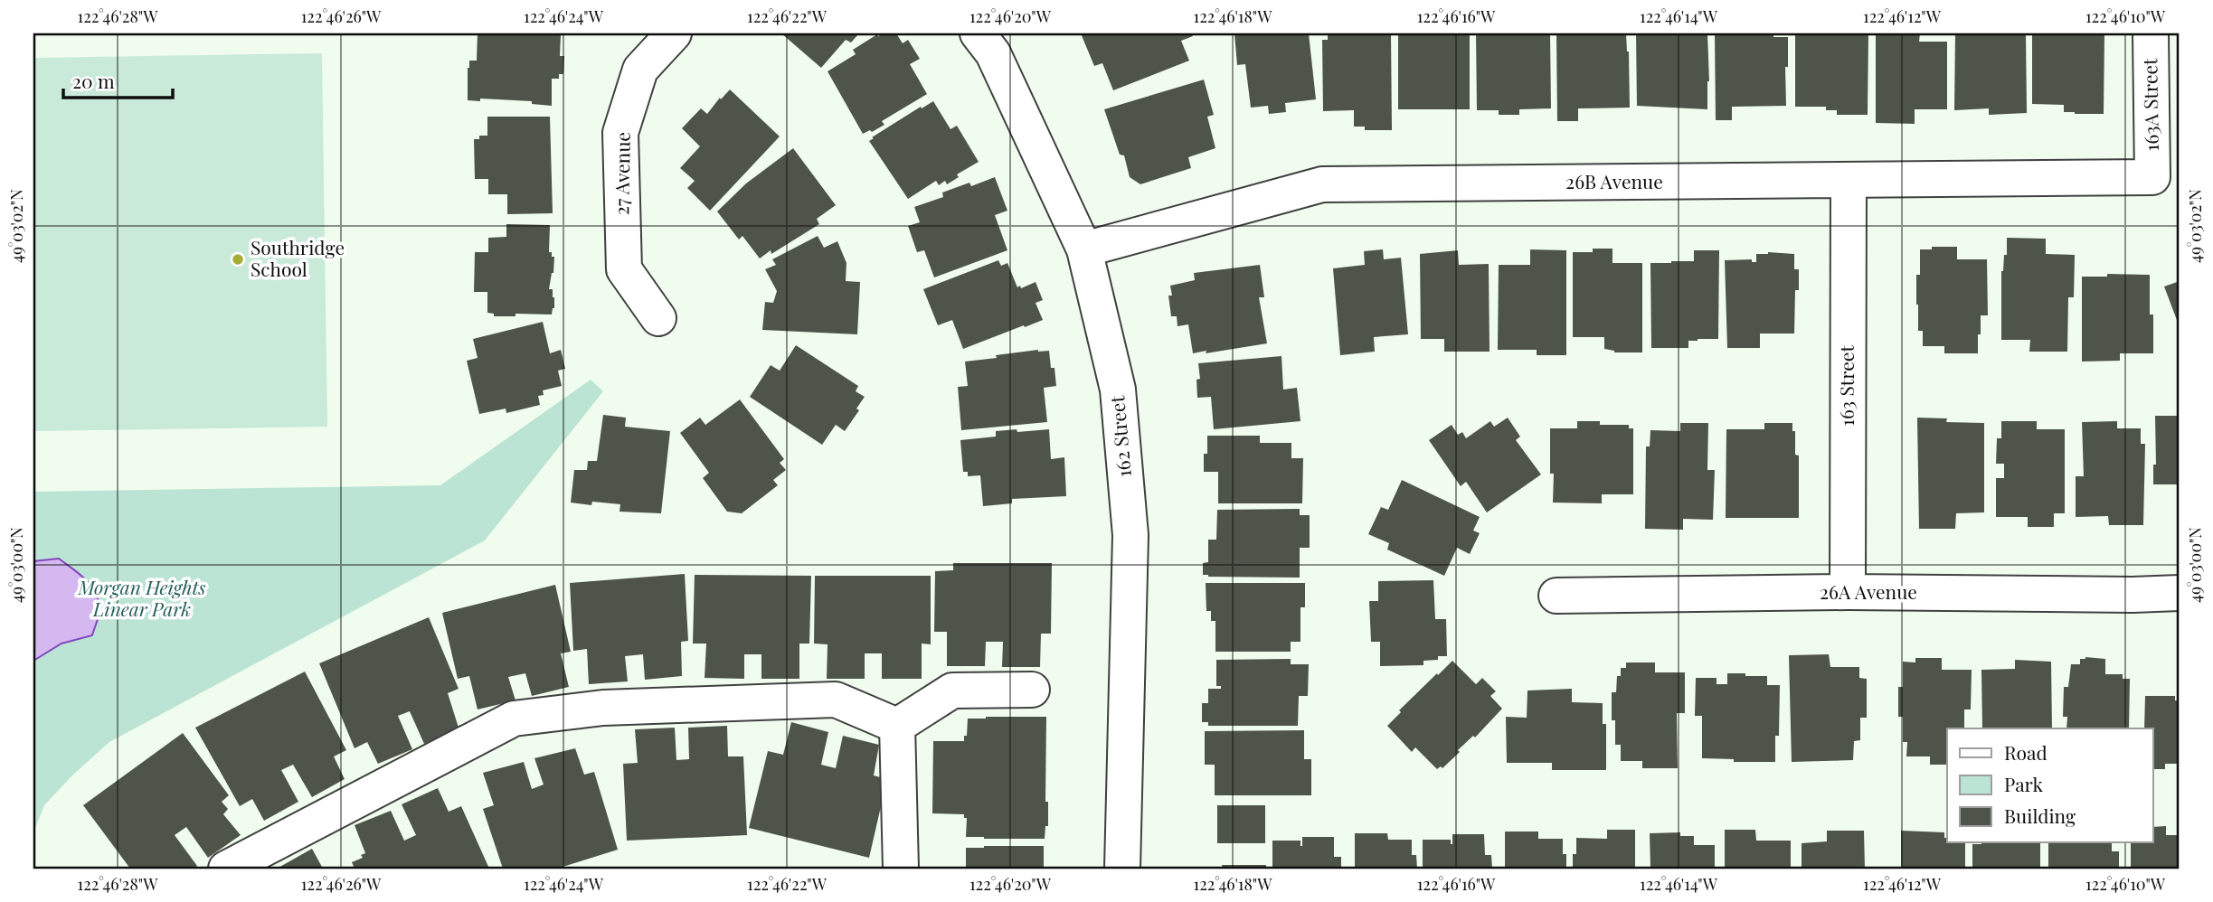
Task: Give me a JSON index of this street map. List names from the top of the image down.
{
  "streets": {
    "street": [
      "163A Street",
      "27 Avenue",
      "26B Avenue",
      "163 Street",
      "162 Street",
      "26A Avenue"
    ]
  },
  "crossings": [
    ["163A Street", "26B Avenue"],
    ["26B Avenue", "163 Street"],
    ["26B Avenue", "162 Street"],
    ["163 Street", "26A Avenue"]
  ],
  "parks": ["Morgan Heights Linear Park"],
  "places": ["Southridge School"],
  "legend": ["Road", "Park", "Building"],
  "scale_bar": "20 m",
  "coordinates": [
    "122°46'28\"W",
    "122°46'26\"W",
    "122°46'24\"W",
    "122°46'22\"W",
    "122°46'20\"W",
    "122°46'18\"W",
    "122°46'16\"W",
    "122°46'14\"W",
    "122°46'12\"W",
    "122°46'10\"W",
    "49°03'02\"N",
    "49°03'00\"N"
  ]
}
